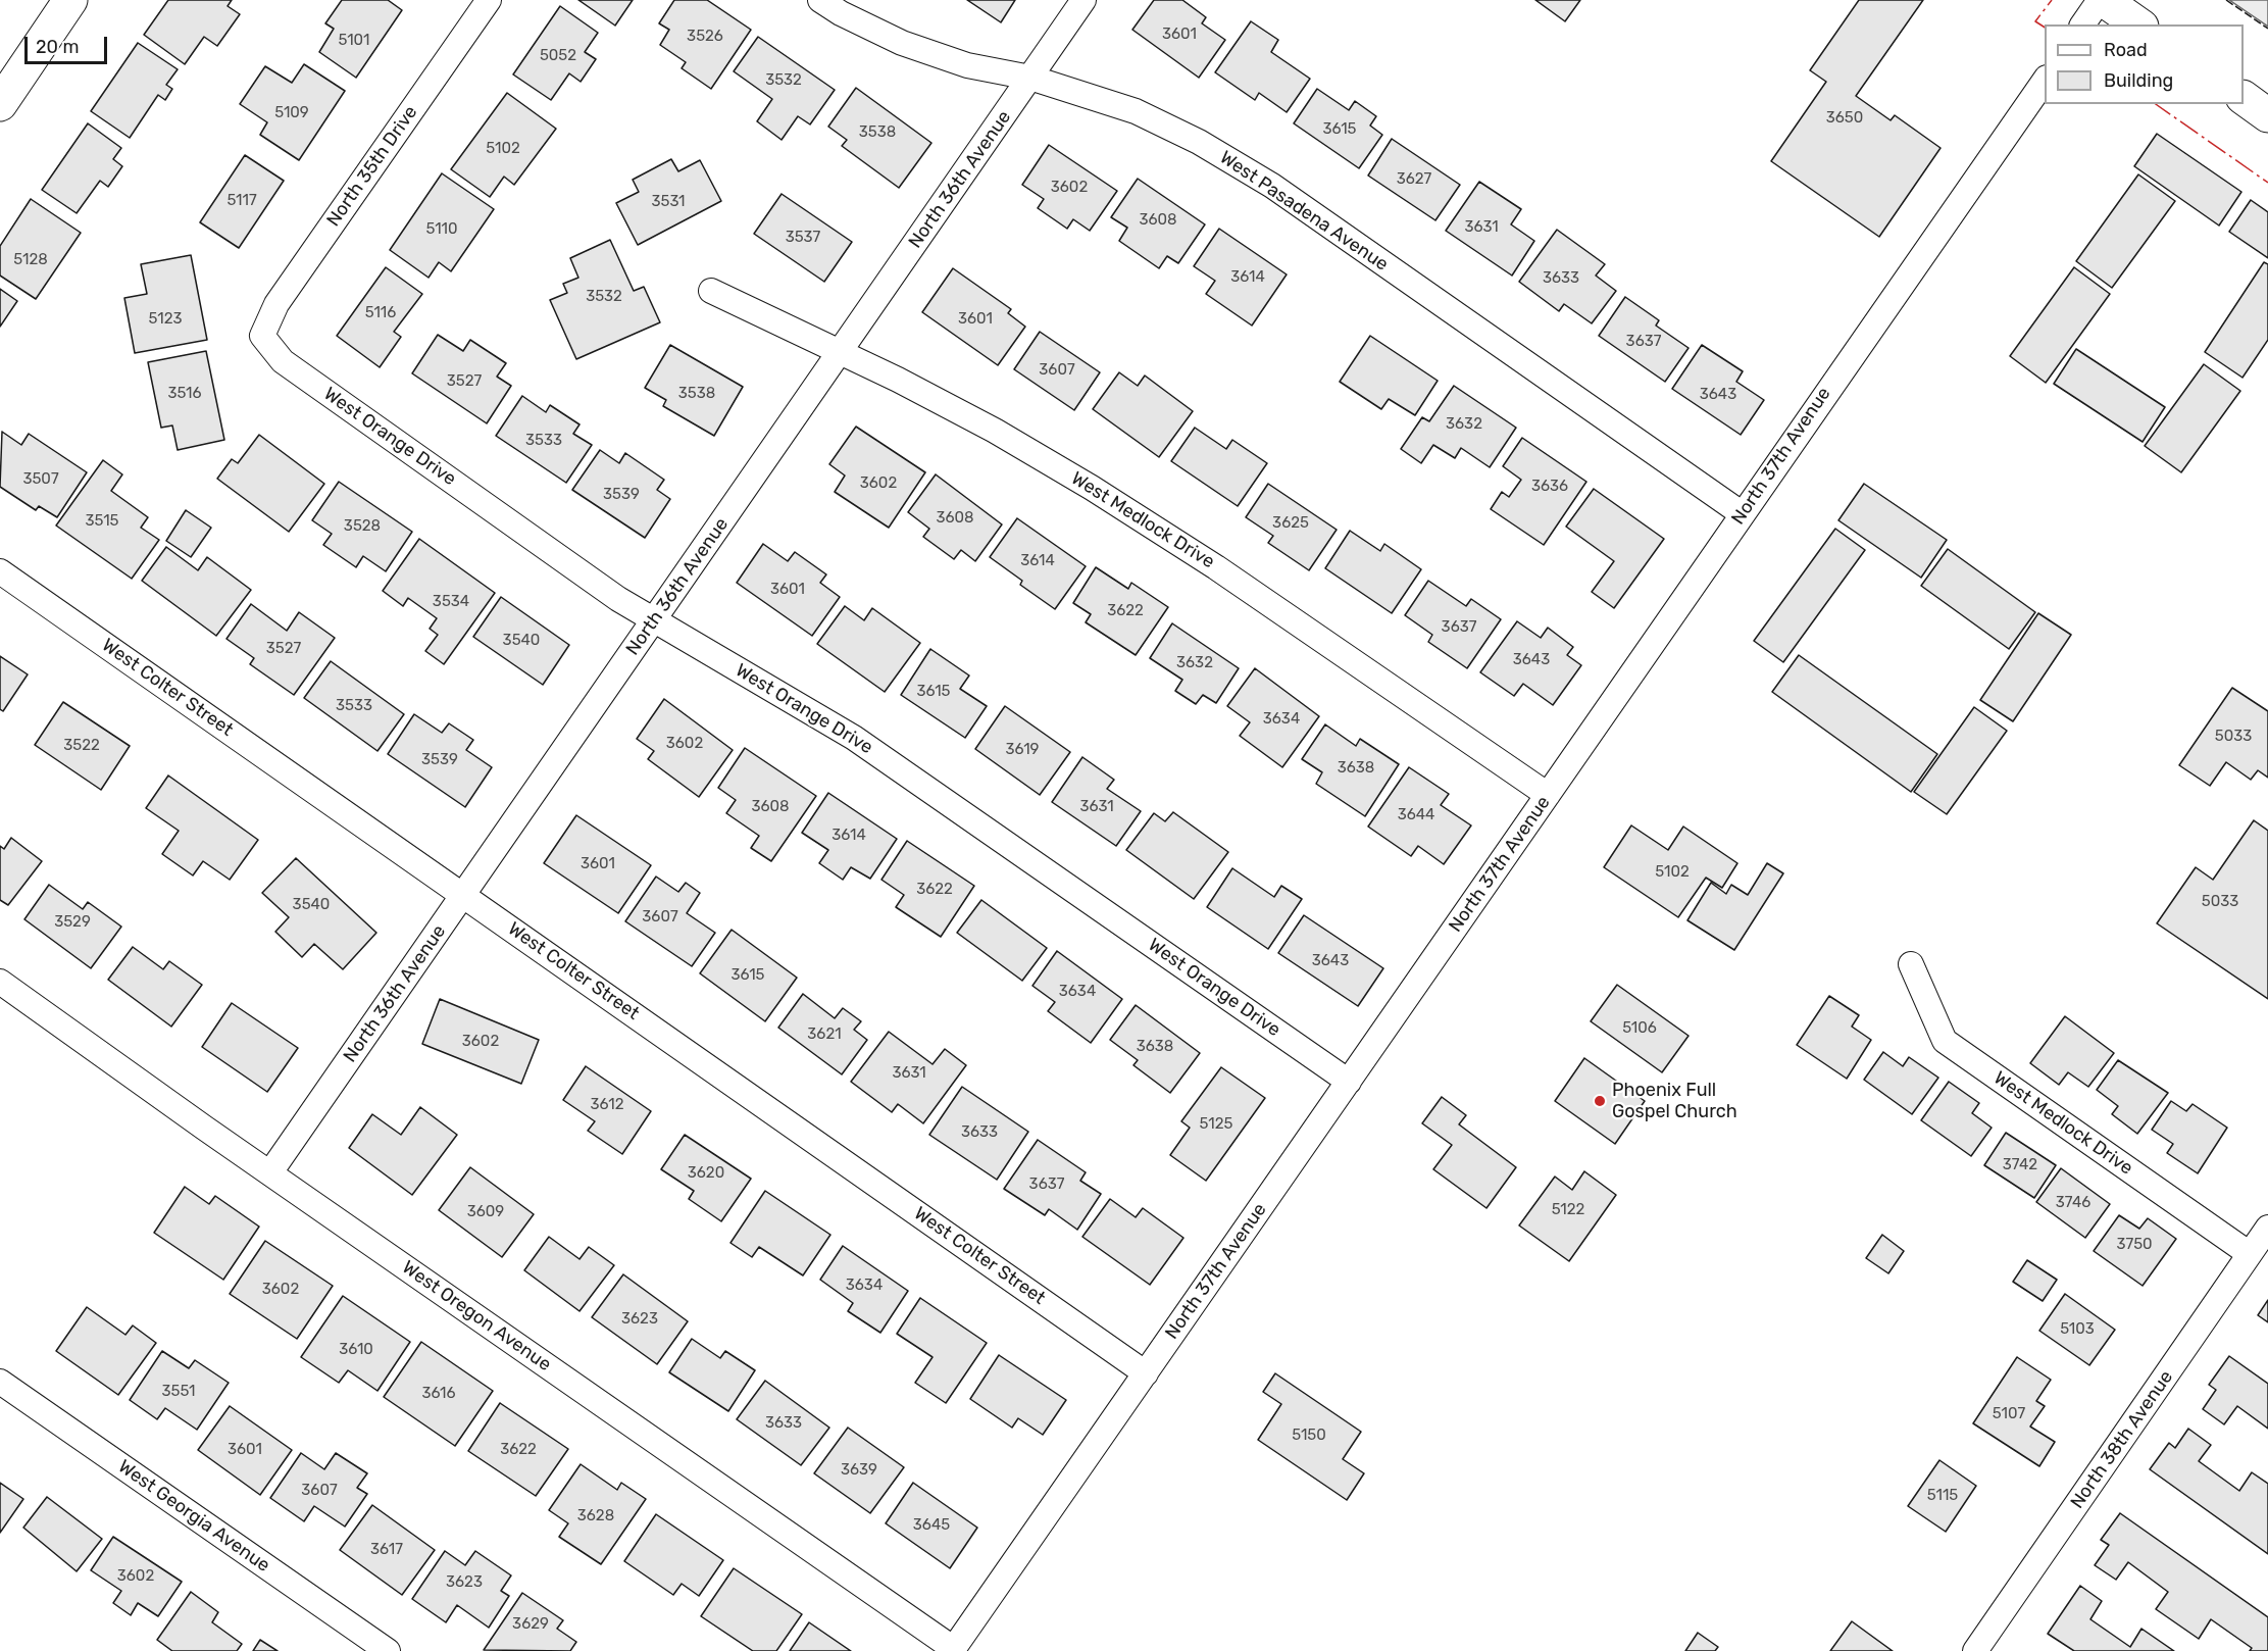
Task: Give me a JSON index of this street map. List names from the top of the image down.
{
  "streets": {
    "street": [
      "North 35th Drive",
      "North 36th Avenue",
      "West Pasadena Avenue",
      "West Orange Drive",
      "North 37th Avenue",
      "West Medlock Drive",
      "West Colter Street",
      "West Oregon Avenue",
      "North 38th Avenue",
      "West Georgia Avenue"
    ]
  },
  "crossings": [
    ["North 35th Drive", "West Orange Drive"],
    ["North 36th Avenue", "West Pasadena Avenue"],
    ["North 36th Avenue", "West Orange Drive"],
    ["North 36th Avenue", "West Medlock Drive"],
    ["North 36th Avenue", "West Colter Street"],
    ["North 36th Avenue", "West Oregon Avenue"],
    ["West Pasadena Avenue", "North 37th Avenue"],
    ["West Orange Drive", "North 37th Avenue"],
    ["North 37th Avenue", "West Medlock Drive"],
    ["North 37th Avenue", "West Colter Street"],
    ["North 37th Avenue", "West Oregon Avenue"],
    ["West Medlock Drive", "North 38th Avenue"]
  ],
  "places": ["Phoenix Full Gospel Church"],
  "house_numbers": [
    "3601",
    "3526",
    "5101",
    "5052",
    "3532",
    "5109",
    "3650",
    "3615",
    "3538",
    "5102",
    "3627",
    "3602",
    "5117",
    "3531",
    "3608",
    "3631",
    "5110",
    "3537",
    "5128",
    "3614",
    "3633",
    "3532",
    "5116",
    "5123",
    "3601",
    "3637",
    "3607",
    "3527",
    "3516",
    "3538",
    "3643",
    "3632",
    "3533",
    "3507",
    "3602",
    "3636",
    "3539",
    "3608",
    "3515",
    "3625",
    "3528",
    "3614",
    "3601",
    "3534",
    "3622",
    "3637",
    "3540",
    "3527",
    "3643",
    "3632",
    "3615",
    "3533",
    "3634",
    "5033",
    "3602",
    "3522",
    "3619",
    "3539",
    "3638",
    "3608",
    "3631",
    "3644",
    "3614",
    "3601",
    "5102",
    "3622",
    "5033",
    "3540",
    "3607",
    "3529",
    "3643",
    "3615",
    "3634",
    "5106",
    "3621",
    "3602",
    "3638",
    "3631",
    "3612",
    "5125",
    "3633",
    "3742",
    "3620",
    "3637",
    "3746",
    "5122",
    "3609",
    "3750",
    "3634",
    "3602",
    "3623",
    "5103",
    "3610",
    "3551",
    "3616",
    "5107",
    "3633",
    "5150",
    "3601",
    "3622",
    "3639",
    "3607",
    "5115",
    "3628",
    "3645",
    "3617",
    "3602",
    "3623",
    "3629"
  ],
  "legend": ["Road", "Building"],
  "scale_bar": "20 m"
}
